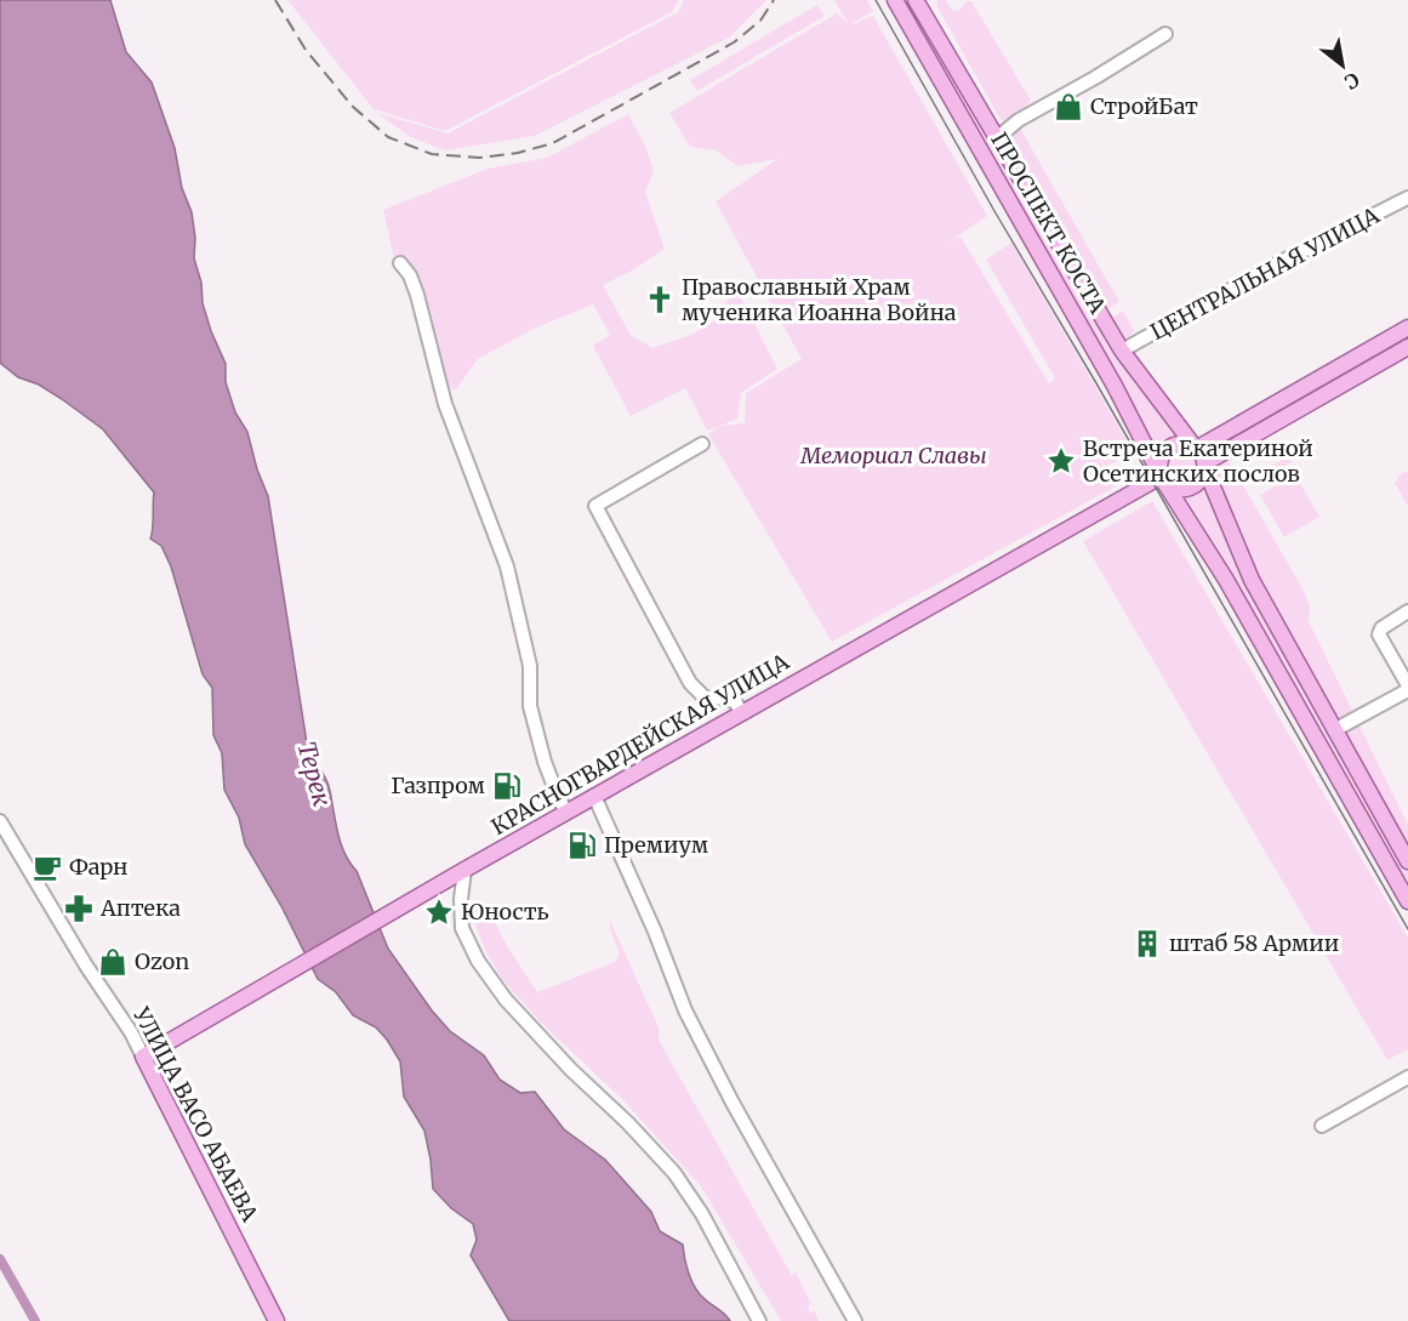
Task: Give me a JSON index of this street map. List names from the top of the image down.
{
  "streets": {
    "main road": ["ПРОСПЕКТ КОСТА", "КРАСНОГВАРДЕЙСКАЯ УЛИЦА", "УЛИЦА ВАСО АБАЕВА"],
    "street": ["ЦЕНТРАЛЬНАЯ УЛИЦА"]
  },
  "crossings": [
    ["ПРОСПЕКТ КОСТА", "ЦЕНТРАЛЬНАЯ УЛИЦА"],
    ["ПРОСПЕКТ КОСТА", "КРАСНОГВАРДЕЙСКАЯ УЛИЦА"],
    ["КРАСНОГВАРДЕЙСКАЯ УЛИЦА", "УЛИЦА ВАСО АБАЕВА"]
  ],
  "water": ["Терек"],
  "parks": ["Мемориал Славы"],
  "places": {
    "shop": ["СтройБат", "Ozon"],
    "church": ["Православный Храм мученика Иоанна Война"],
    "place": ["Встреча Екатериной Осетинских послов", "Юность"],
    "fuel station": ["Газпром", "Премиум"],
    "cafe": ["Фарн"],
    "pharmacy": ["Аптека"],
    "building": ["штаб 58 Армии"]
  },
  "north": "bottom right"
}
